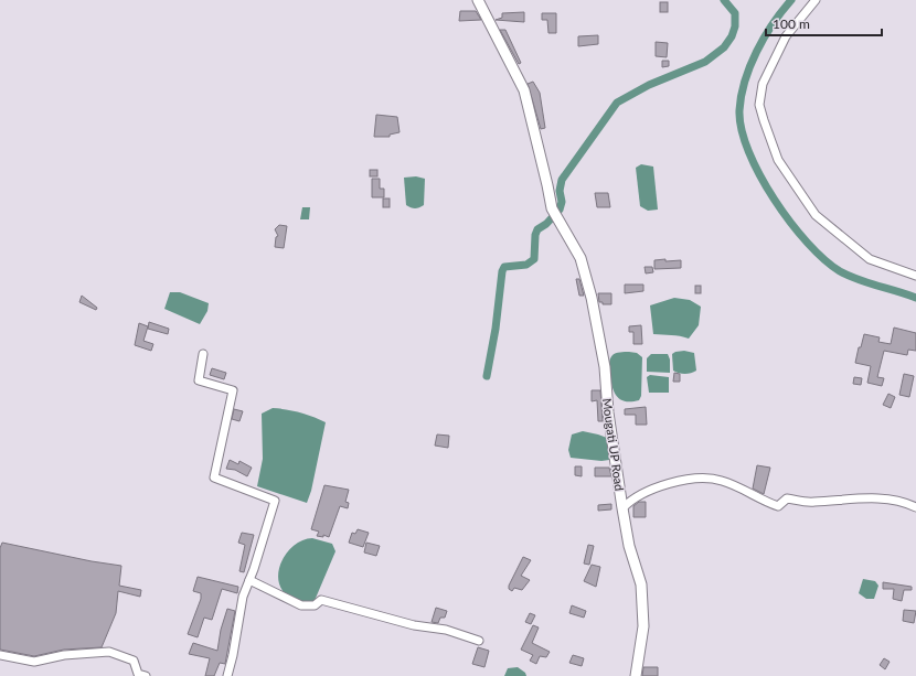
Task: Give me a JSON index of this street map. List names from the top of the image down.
{
  "streets": {
    "street": ["Mougati UP Road"]
  },
  "scale_bar": "100 m"
}
